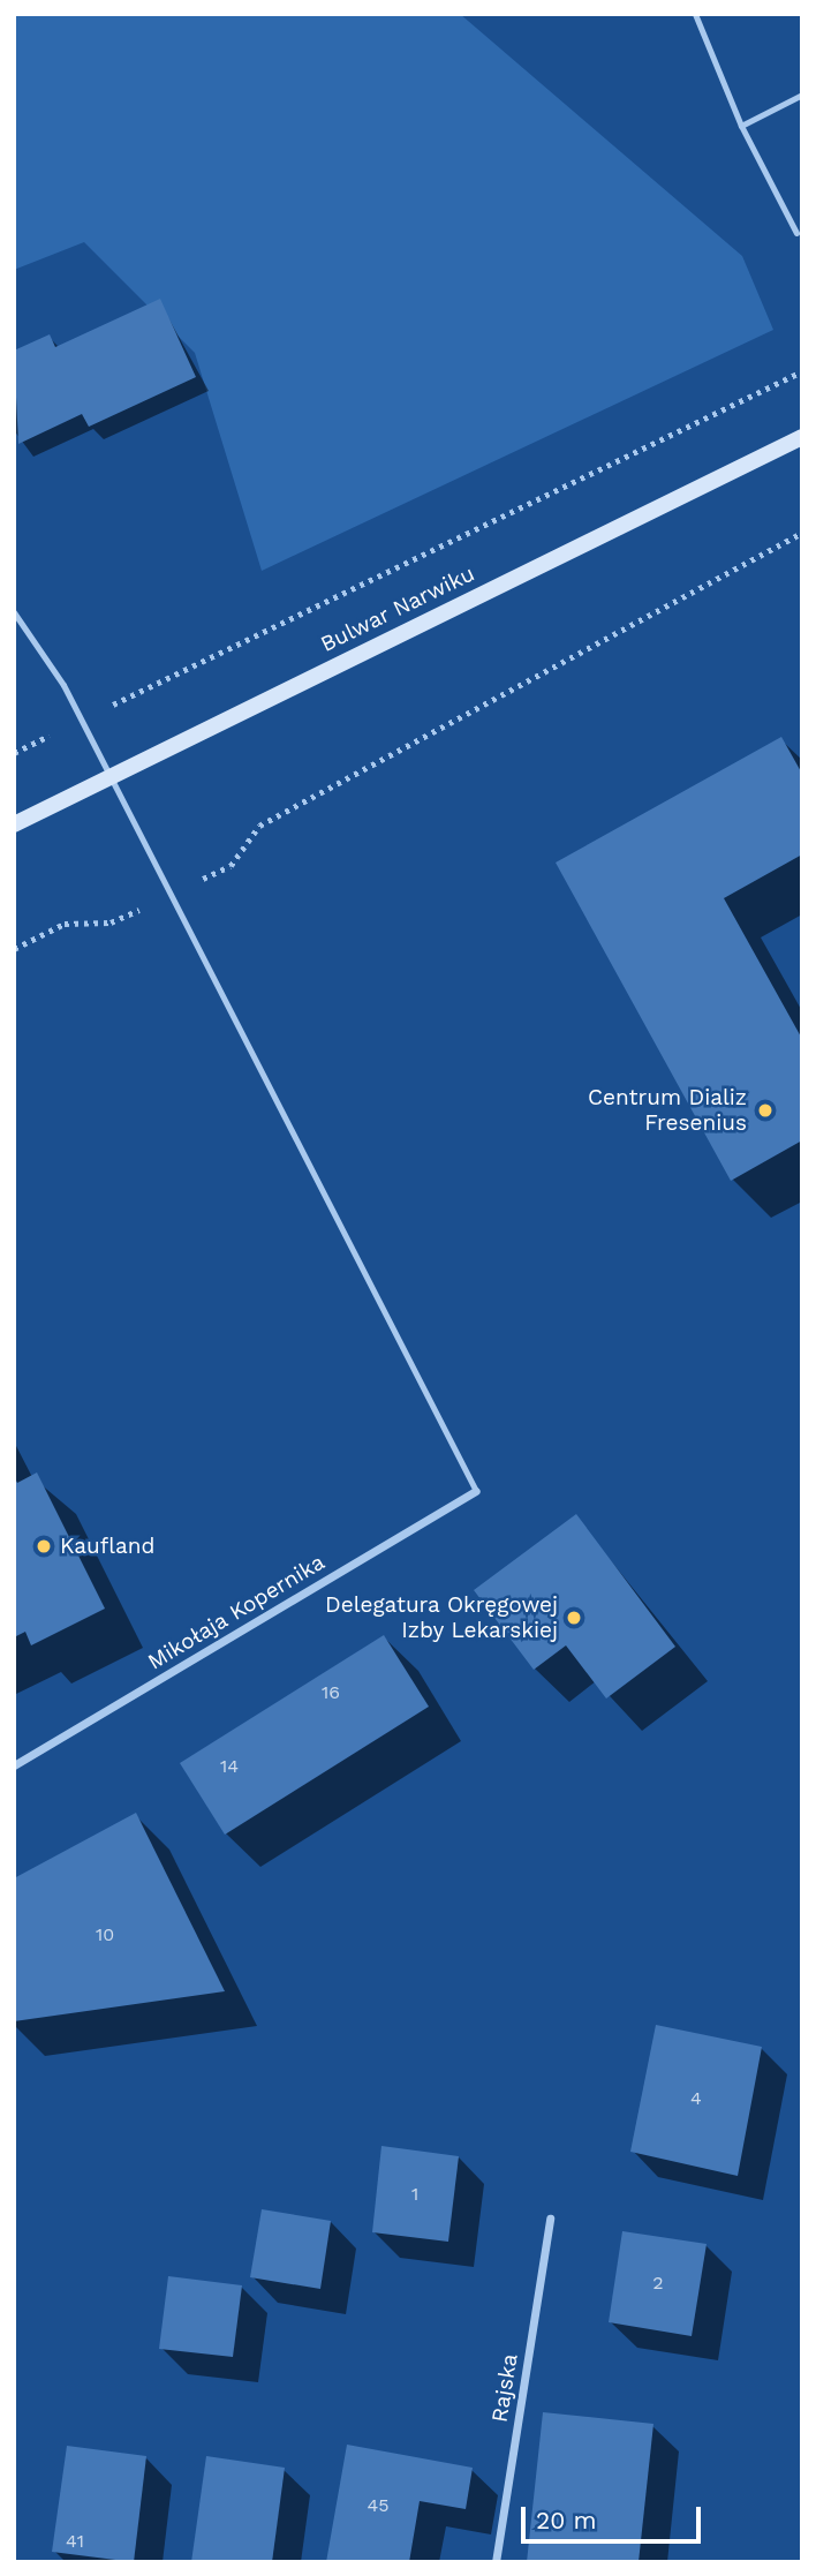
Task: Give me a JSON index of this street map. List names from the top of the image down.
{
  "streets": {
    "main road": ["Bulwar Narwiku"],
    "street": ["Mikołaja Kopernika", "Rajska"]
  },
  "places": ["Centrum Dializ Fresenius", "Kaufland", "Delegatura Okręgowej Izby Lekarskiej"],
  "house_numbers": [
    "16",
    "14",
    "10",
    "4",
    "1",
    "2",
    "45",
    "41"
  ],
  "scale_bar": "20 m"
}
